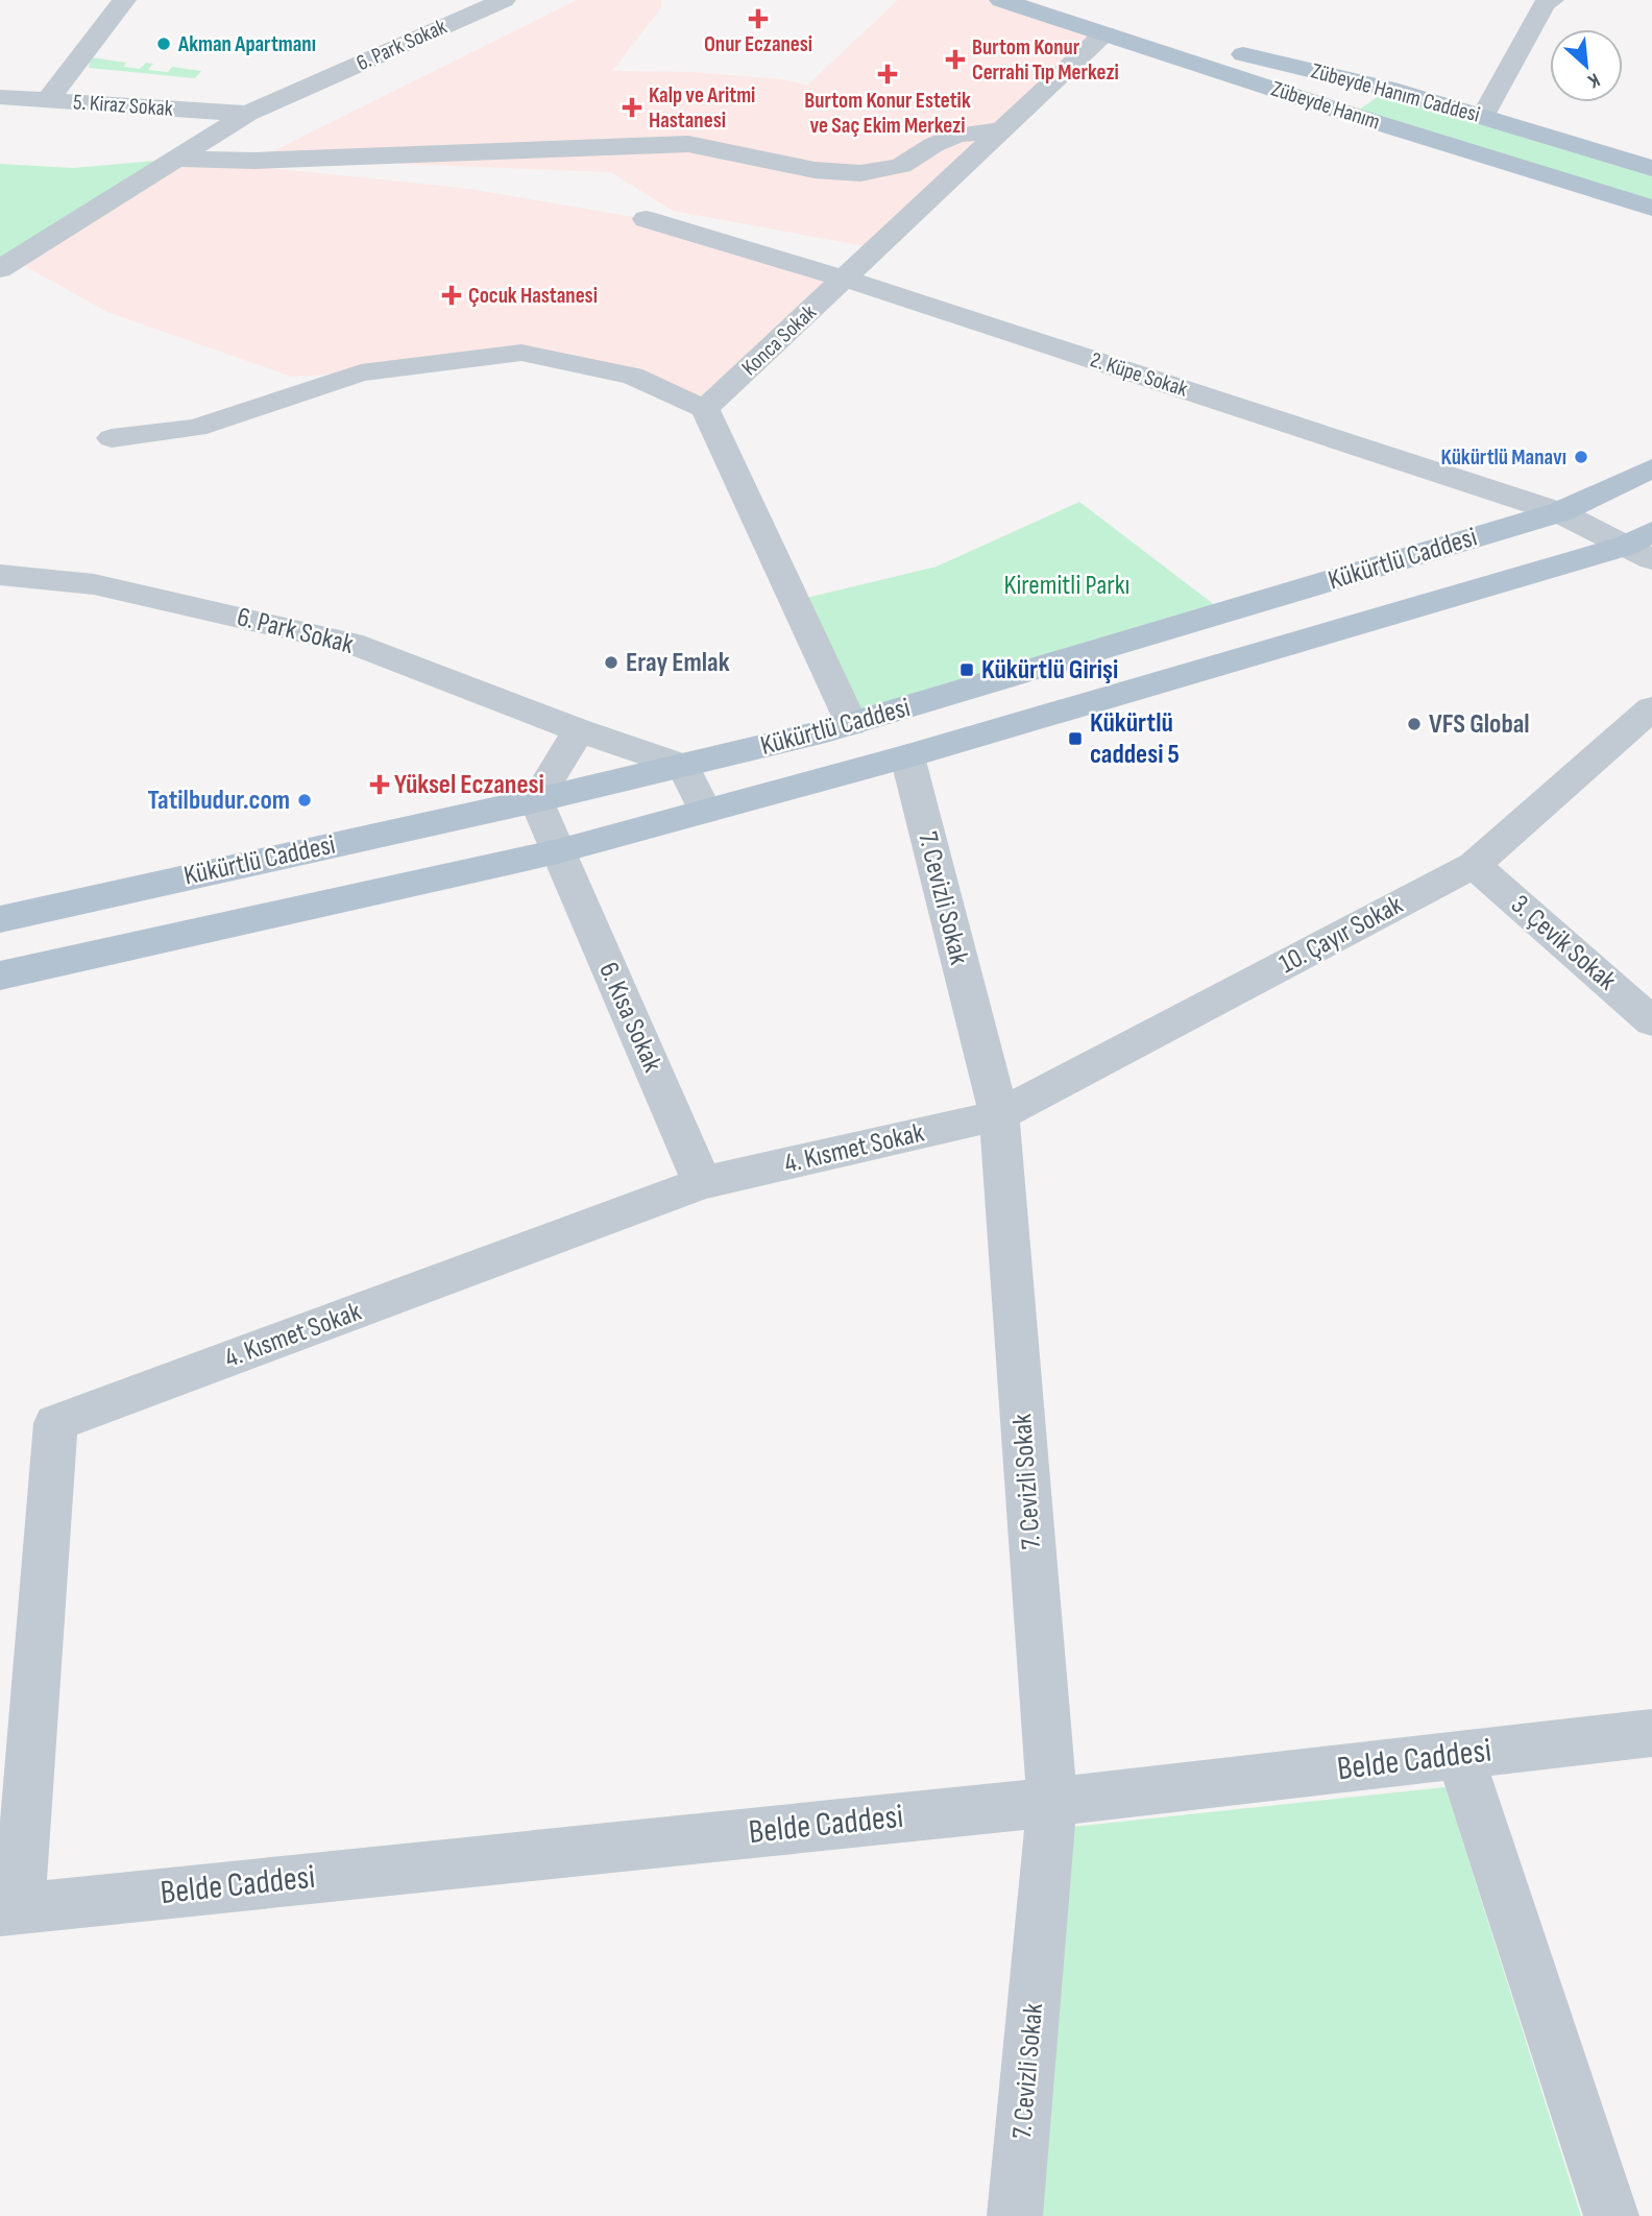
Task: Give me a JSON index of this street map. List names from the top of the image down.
{
  "streets": {
    "main road": ["Zübeyde Hanım Caddesi", "Zübeyde Hanım", "Kükürtlü Caddesi"],
    "street": [
      "6. Park Sokak",
      "5. Kiraz Sokak",
      "Konca Sokak",
      "2. Küpe Sokak",
      "7. Cevizli Sokak",
      "10. Çayır Sokak",
      "3. Çevik Sokak",
      "6. Kısa Sokak",
      "4. Kısmet Sokak",
      "Belde Caddesi"
    ]
  },
  "crossings": [
    ["6. Park Sokak", "5. Kiraz Sokak"],
    ["6. Park Sokak", "Kükürtlü Caddesi"],
    ["Zübeyde Hanım", "Konca Sokak"],
    ["Konca Sokak", "2. Küpe Sokak"],
    ["2. Küpe Sokak", "Kükürtlü Caddesi"],
    ["Kükürtlü Caddesi", "7. Cevizli Sokak"],
    ["Kükürtlü Caddesi", "6. Kısa Sokak"],
    ["7. Cevizli Sokak", "10. Çayır Sokak"],
    ["7. Cevizli Sokak", "4. Kısmet Sokak"],
    ["7. Cevizli Sokak", "Belde Caddesi"],
    ["10. Çayır Sokak", "3. Çevik Sokak"],
    ["10. Çayır Sokak", "4. Kısmet Sokak"],
    ["6. Kısa Sokak", "4. Kısmet Sokak"],
    ["4. Kısmet Sokak", "Belde Caddesi"]
  ],
  "parks": ["Kiremitli Parkı"],
  "places": {
    "health": [
      "Onur Eczanesi",
      "Burtom Konur Cerrahi Tıp Merkezi",
      "Burtom Konur Estetik ve Saç Ekim Merkezi",
      "Kalp ve Aritmi Hastanesi",
      "Çocuk Hastanesi",
      "Yüksel Eczanesi"
    ],
    "other": [
      "Akman Apartmanı",
      "Kükürtlü Manavı",
      "Eray Emlak",
      "VFS Global",
      "Tatilbudur.com"
    ],
    "transit": ["Kükürtlü Girişi", "Kükürtlü caddesi 5"]
  },
  "north": "bottom right"
}
